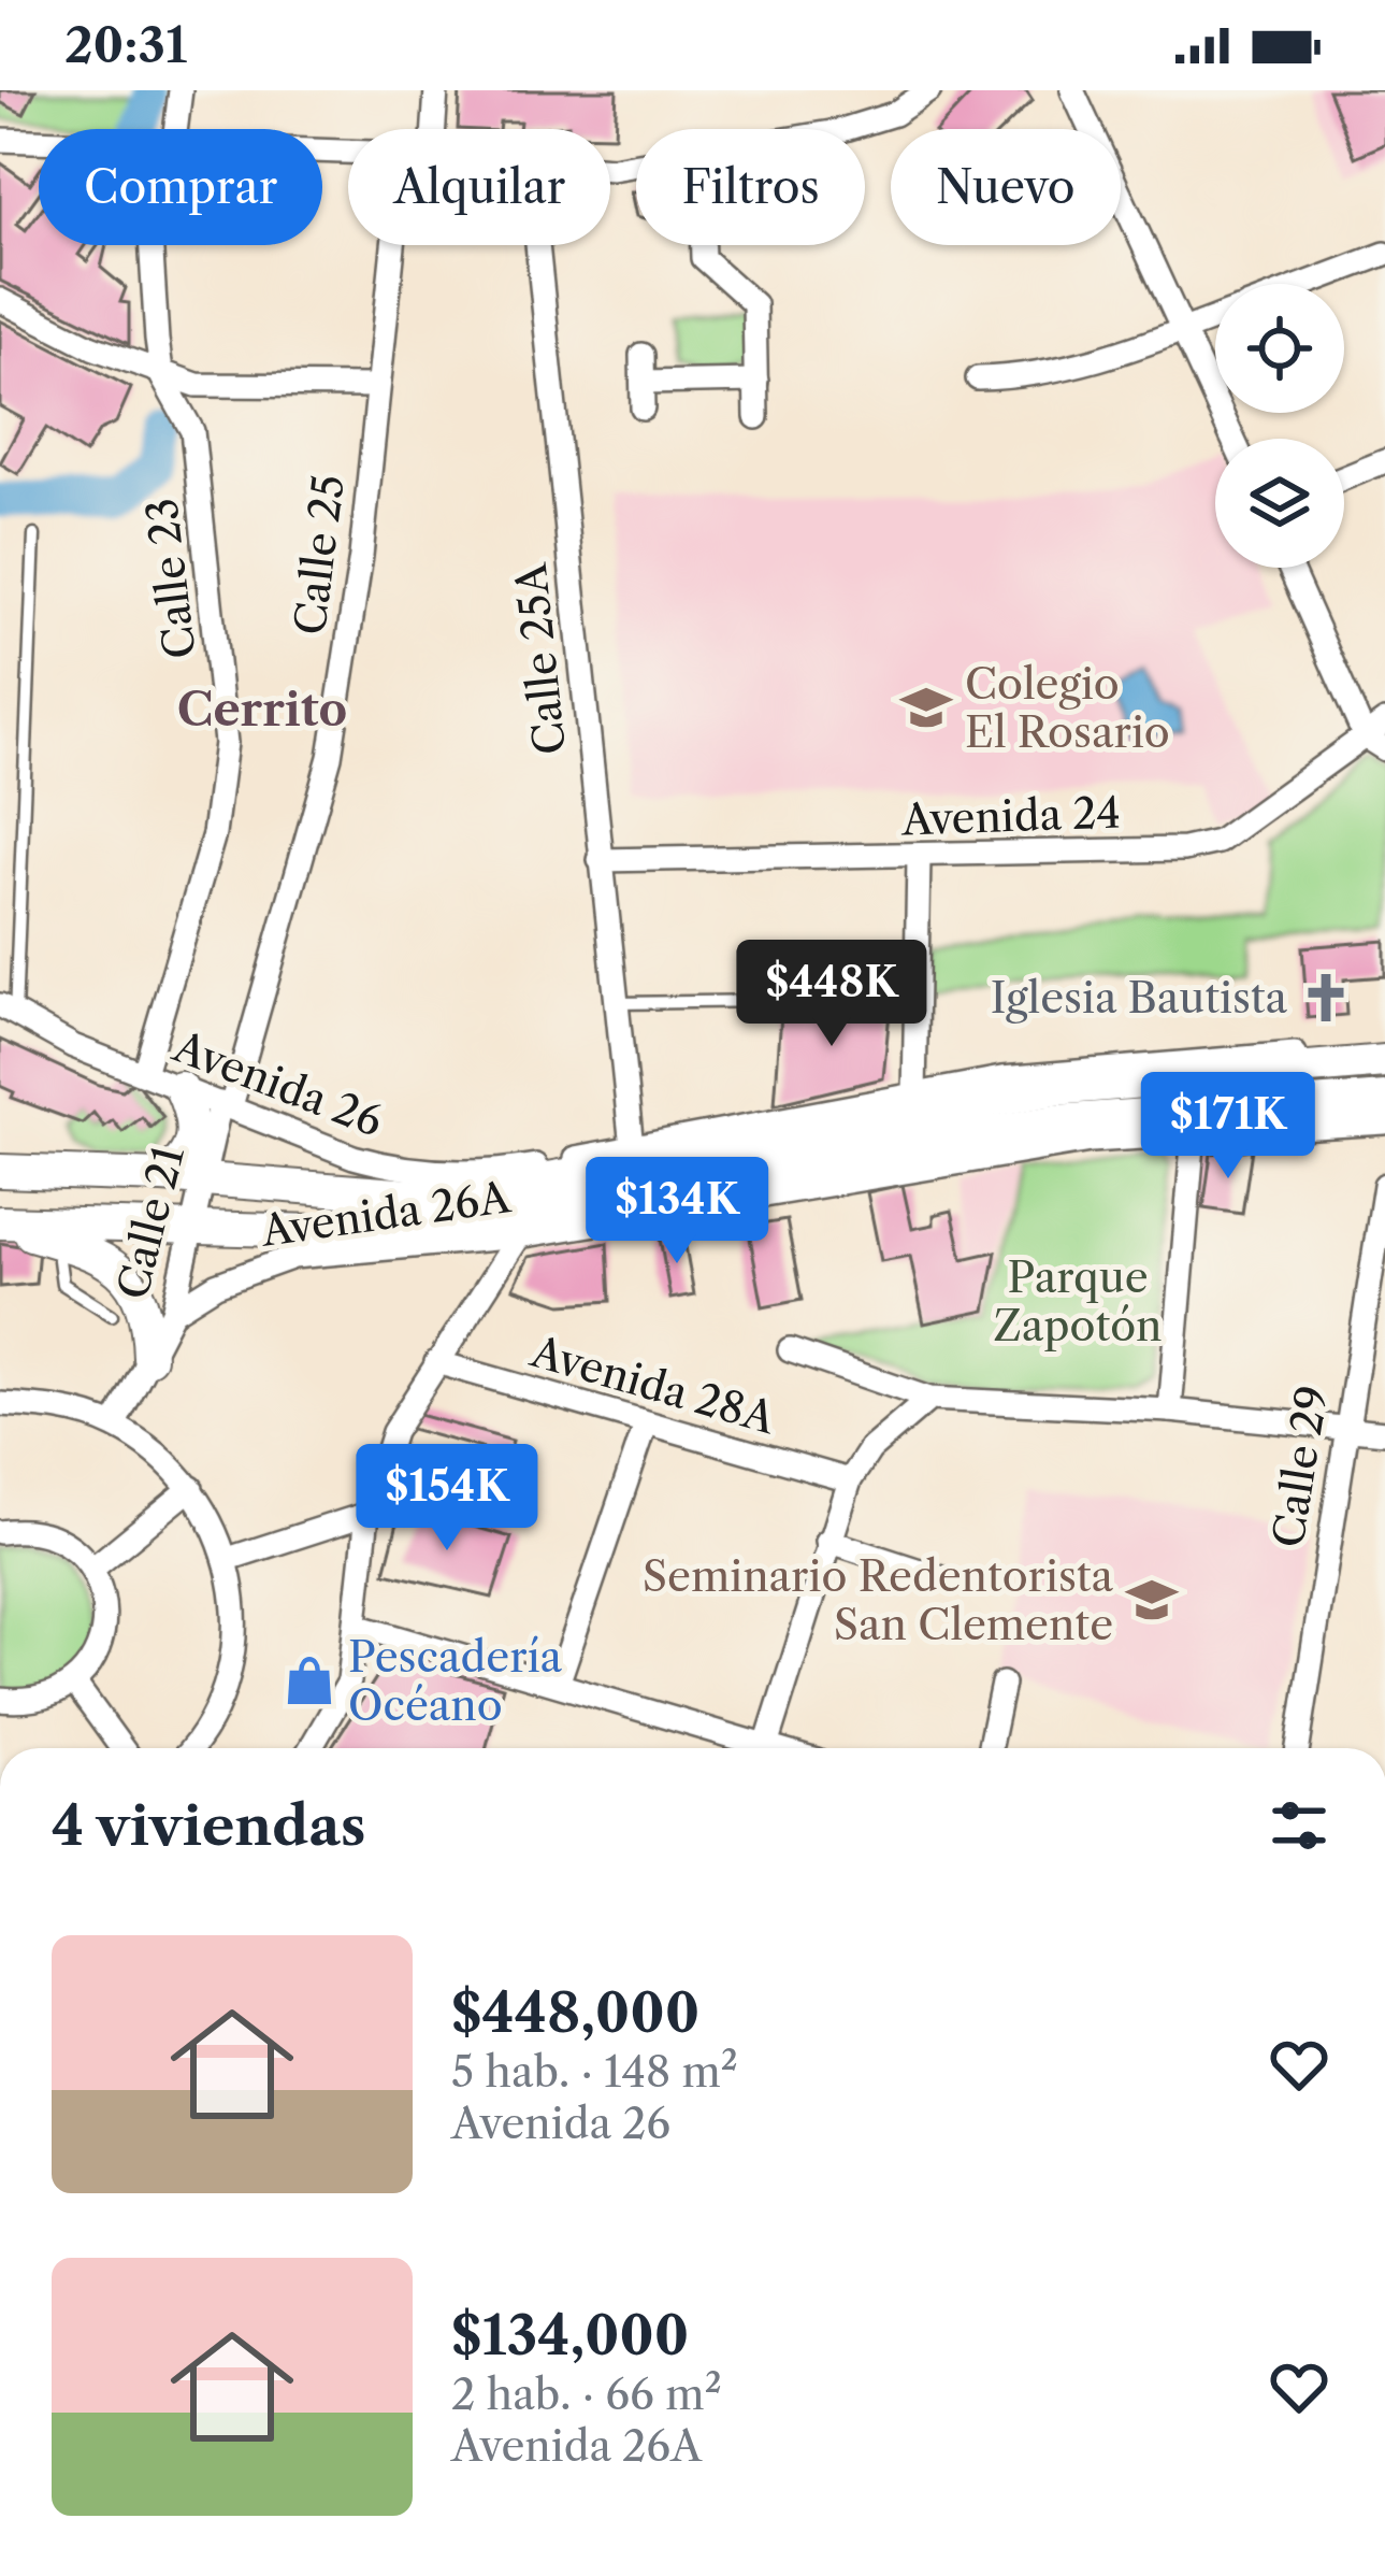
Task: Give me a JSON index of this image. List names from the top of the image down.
{
  "streets": {
    "street": [
      "Calle 25",
      "Calle 23",
      "Calle 25A",
      "Avenida 24",
      "Avenida 26",
      "Avenida 26A",
      "Calle 21",
      "Avenida 28A",
      "Calle 29"
    ]
  },
  "crossings": [
    ["Calle 25", "Avenida 26"],
    ["Calle 25", "Calle 21"],
    ["Calle 23", "Avenida 26"],
    ["Calle 25A", "Avenida 24"],
    ["Calle 25A", "Avenida 26"],
    ["Avenida 26", "Calle 21"],
    ["Avenida 26A", "Calle 21"]
  ],
  "districts": ["Cerrito"],
  "parks": ["Parque Zapotón"],
  "places": {
    "school or university": ["Colegio El Rosario", "Seminario Redentorista San Clemente"],
    "church": ["Iglesia Bautista"],
    "shop": ["Pescadería Océano"]
  },
  "page": {
    "status": "20:31",
    "chip": [
      "Comprar",
      "Alquilar",
      "Filtros",
      "Nuevo"
    ],
    "price": [
      "$448K",
      "$171K",
      "$134K",
      "$154K"
    ],
    "heading": "4 viviendas",
    "list": [
      {
        "name": "$448,000",
        "note": "5 hab. · 148 m² · Avenida 26"
      },
      {
        "name": "$134,000",
        "note": "2 hab. · 66 m² · Avenida 26A"
      }
    ]
  }
}
